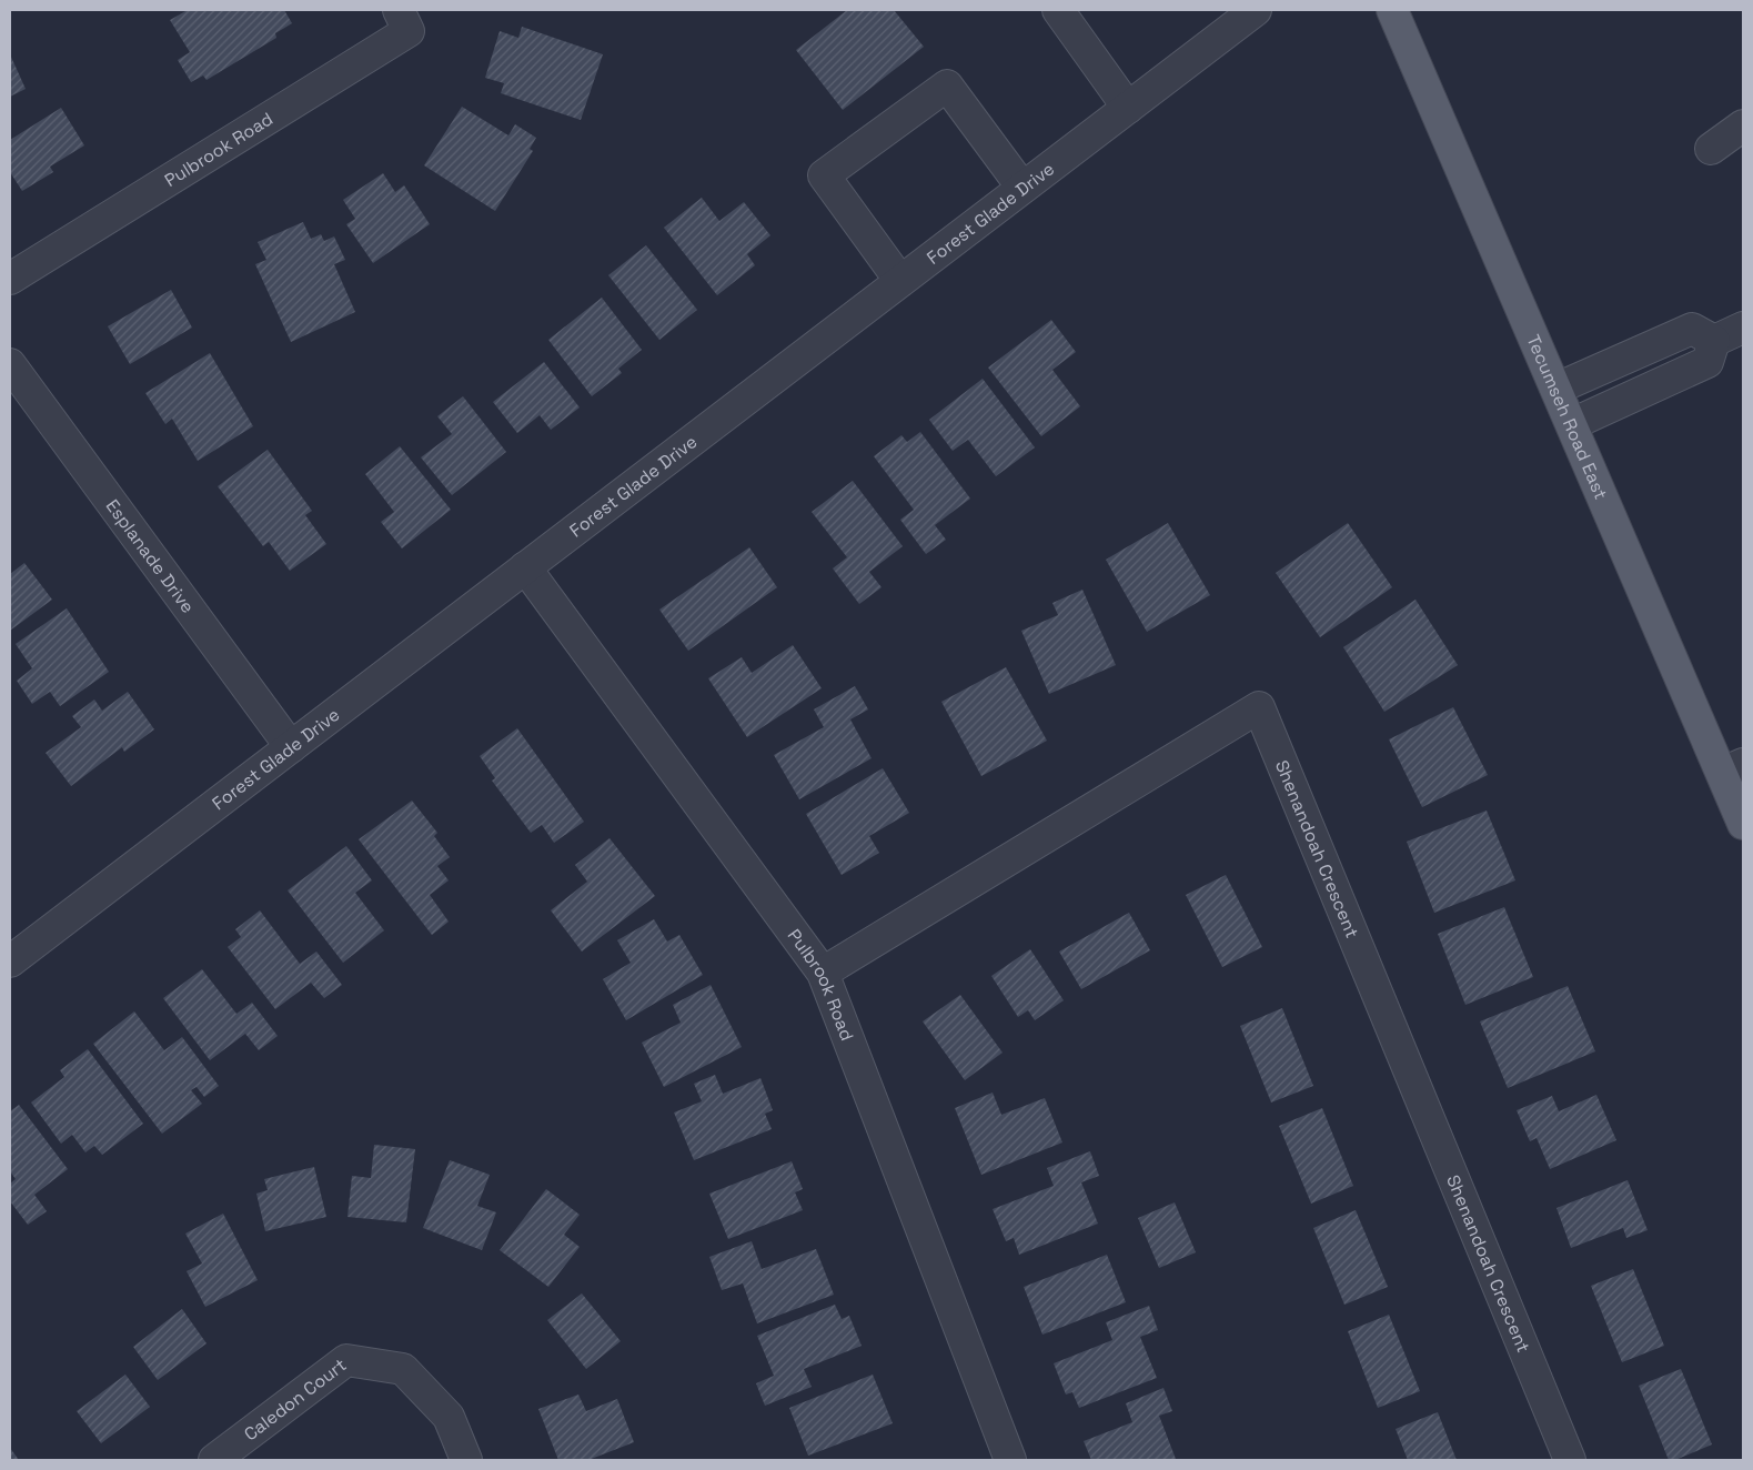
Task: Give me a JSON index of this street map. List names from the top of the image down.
{
  "streets": {
    "main road": ["Tecumseh Road East"],
    "street": [
      "Pulbrook Road",
      "Forest Glade Drive",
      "Esplanade Drive",
      "Shenandoah Crescent",
      "Caledon Court"
    ]
  },
  "crossings": [
    ["Pulbrook Road", "Forest Glade Drive"],
    ["Pulbrook Road", "Shenandoah Crescent"],
    ["Forest Glade Drive", "Esplanade Drive"]
  ]
}
